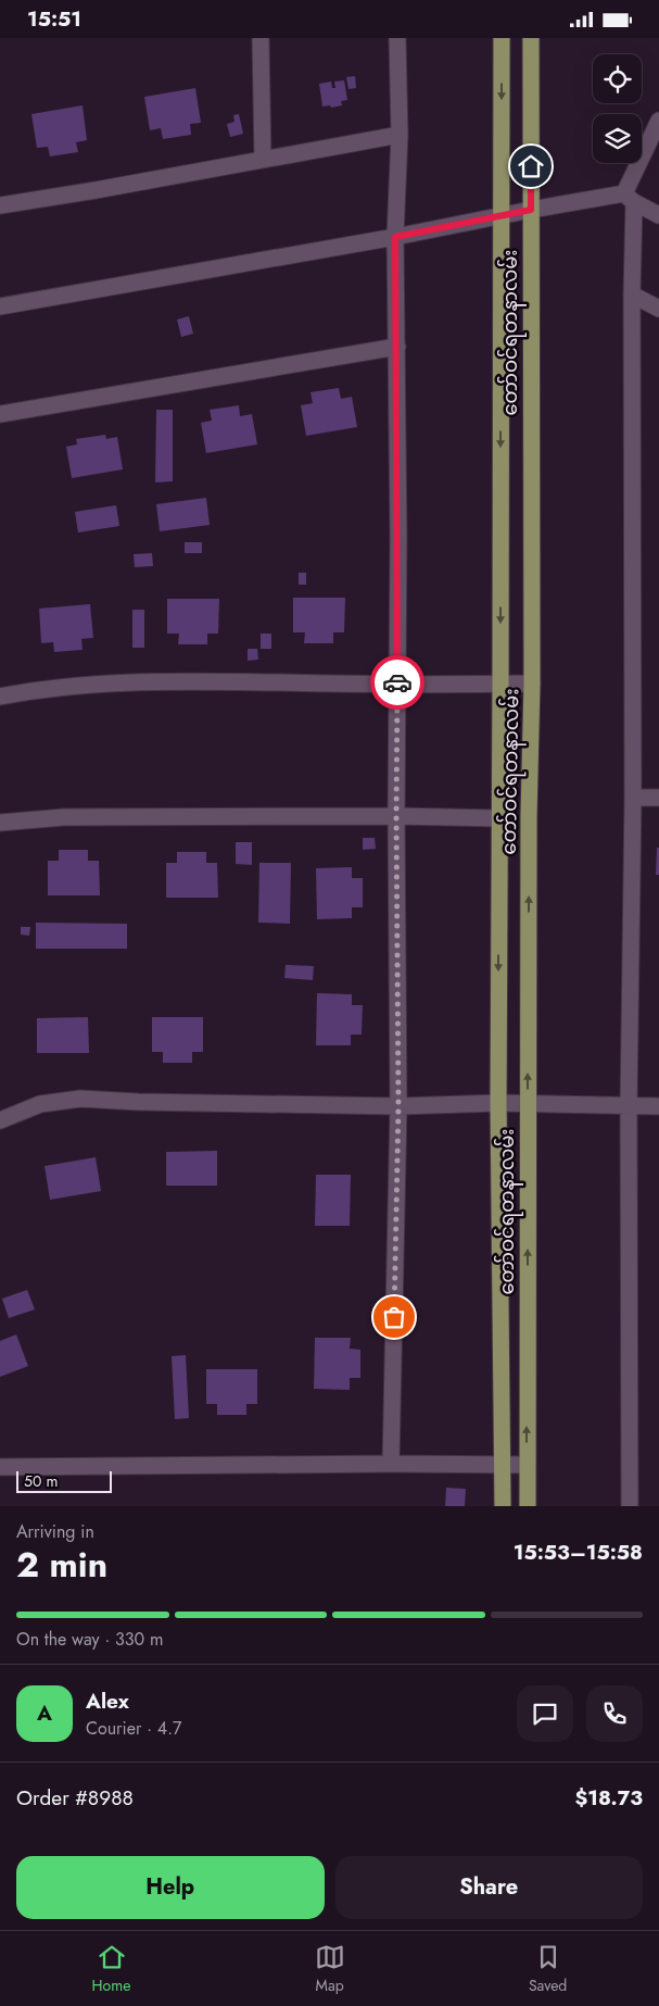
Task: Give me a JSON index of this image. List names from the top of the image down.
{
  "streets": {
    "main road": ["တော်ဝင်ရတနာလမ်း"]
  },
  "scale_bar": "50 m",
  "page": {
    "status": "15:51",
    "scale": "50 m",
    "heading": ["2 min", "Arriving in", "15:53–15:58"],
    "panel": [
      "Alex",
      "Courier · 4.7",
      "Order #8988",
      "$18.73"
    ],
    "bar": "On the way · 330 m",
    "round": "A",
    "buttons": ["Help", "Share"],
    "tabs": ["Home", "Map", "Saved"]
  }
}
